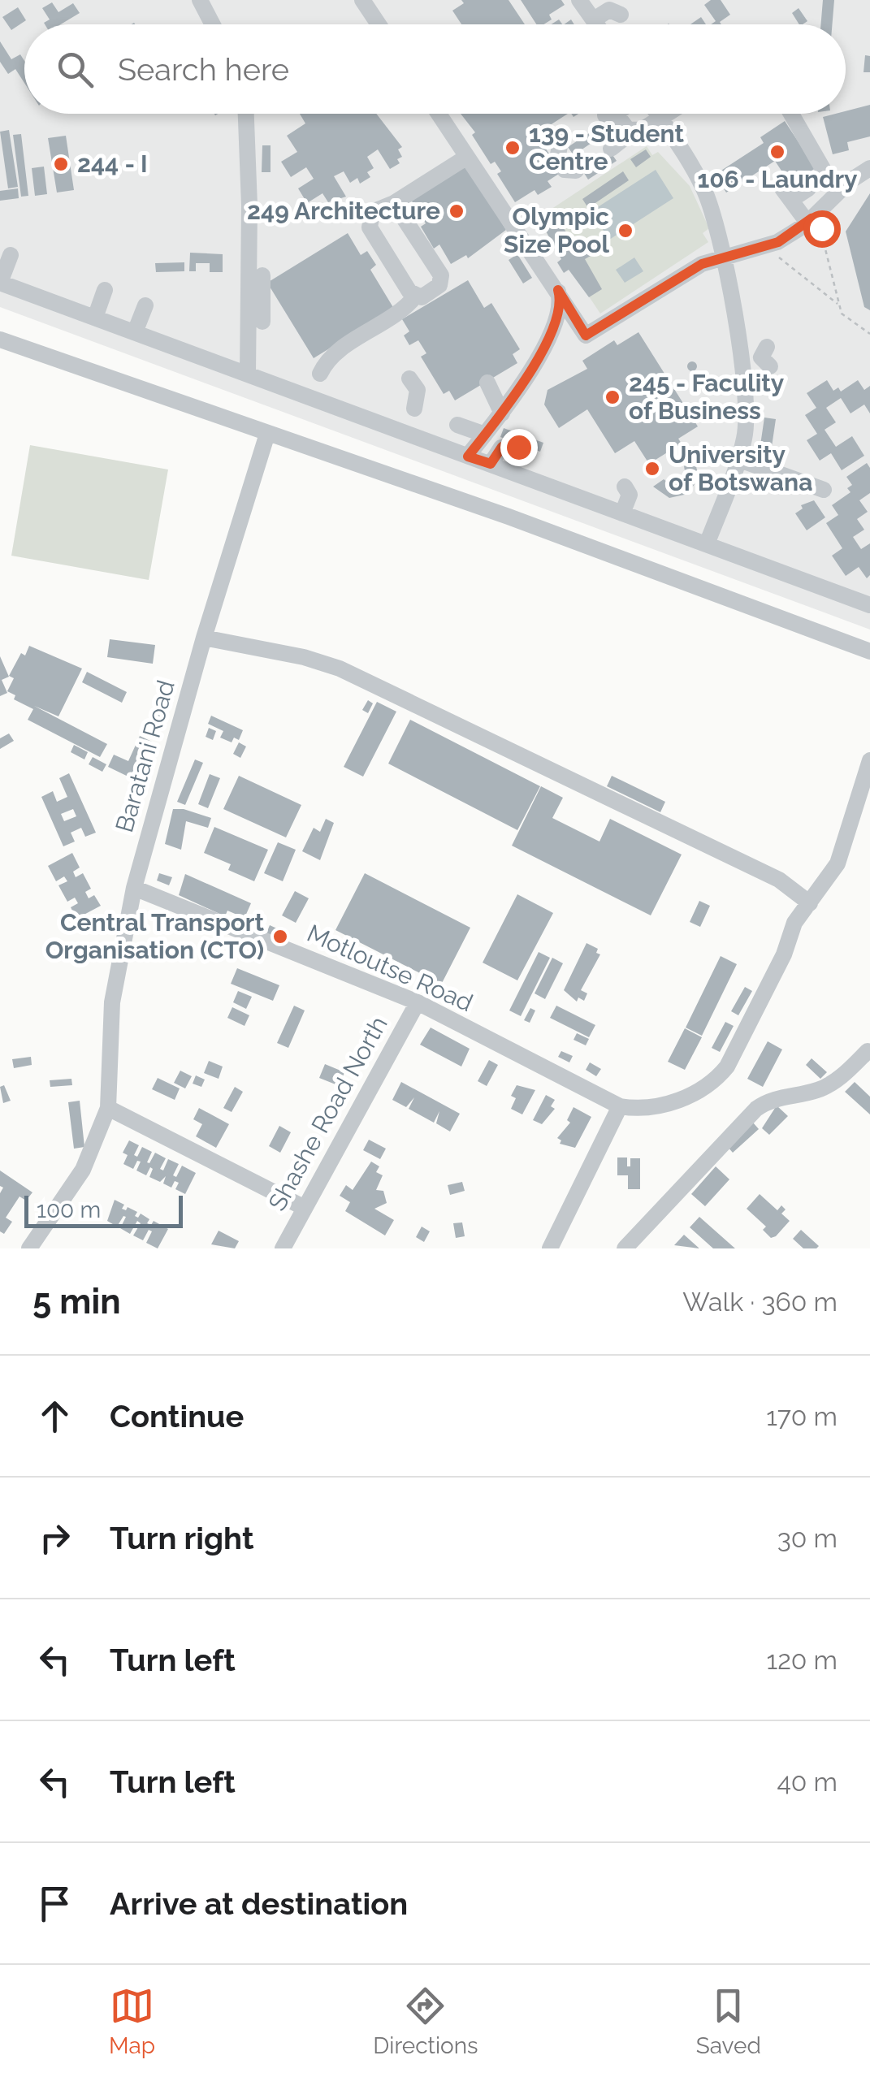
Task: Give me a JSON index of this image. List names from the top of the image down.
{
  "streets": {
    "street": ["Baratani Road", "Motloutse Road", "Shashe Road North"]
  },
  "crossings": [
    ["Baratani Road", "Motloutse Road"],
    ["Motloutse Road", "Shashe Road North"]
  ],
  "places": [
    "139 - Student Centre",
    "106 - Laundry",
    "244 - I",
    "249 Architecture",
    "Olympic Size Pool",
    "245 - Faculity of Business",
    "University of Botswana",
    "Central Transport Organisation (CTO)"
  ],
  "scale_bar": "100 m",
  "page": {
    "search": "Search here",
    "scale": "100 m",
    "heading": ["5 min", "Walk · 360 m"],
    "list": [
      ["Continue", "170 m"],
      ["Turn right", "30 m"],
      ["Turn left", "120 m"],
      ["Turn left", "40 m"],
      "Arrive at destination"
    ],
    "nav": ["Map", "Directions", "Saved"]
  }
}
